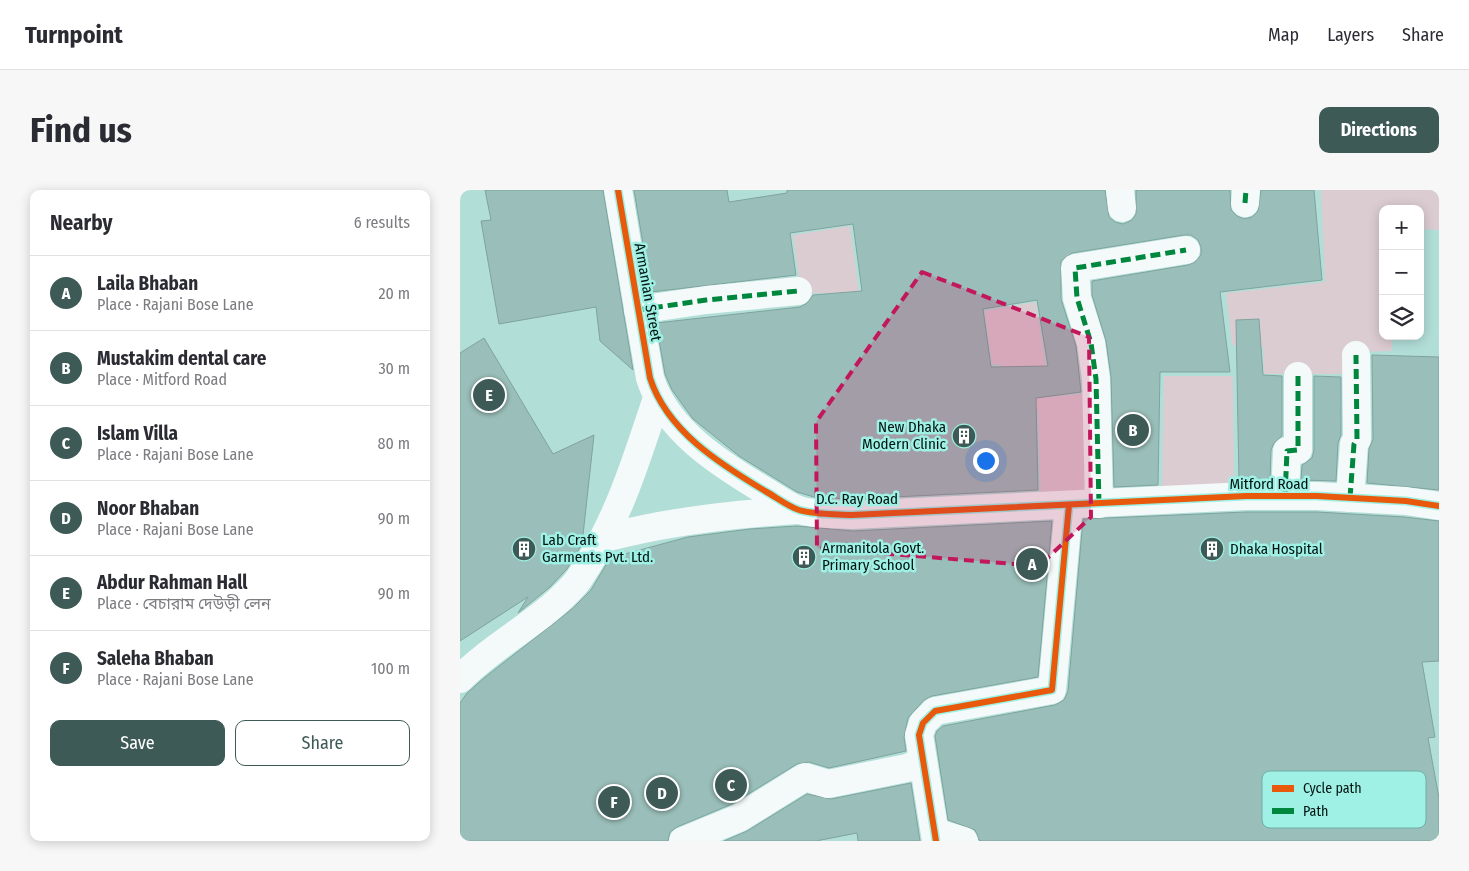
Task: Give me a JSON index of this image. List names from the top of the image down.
{
  "streets": {
    "street": ["Armanian Street", "Mitford Road", "D.C. Ray Road"]
  },
  "crossings": [
    ["Armanian Street", "D.C. Ray Road"],
    ["Mitford Road", "D.C. Ray Road"]
  ],
  "places": {
    "building": [
      "New Dhaka Modern Clinic",
      "Lab Craft Garments Pvt. Ltd.",
      "Dhaka Hospital",
      "Armanitola Govt. Primary School"
    ]
  },
  "legend": ["Cycle path", "Path"],
  "page": {
    "header": "Turnpoint",
    "nav": ["Map", "Layers", "Share"],
    "buttons": [
      "Directions",
      ["Save", "Share"]
    ],
    "title": "Find us",
    "heading": ["Nearby", "6 results"],
    "map_buttons": ["+", "−"],
    "list": [
      {
        "mark": "A",
        "name": "Laila Bhaban",
        "note": "Place · Rajani Bose Lane",
        "value": "20 m"
      },
      {
        "mark": "B",
        "name": "Mustakim dental care",
        "note": "Place · Mitford Road",
        "value": "30 m"
      },
      {
        "mark": "C",
        "name": "Islam Villa",
        "note": "Place · Rajani Bose Lane",
        "value": "80 m"
      },
      {
        "mark": "D",
        "name": "Noor Bhaban",
        "note": "Place · Rajani Bose Lane",
        "value": "90 m"
      },
      {
        "mark": "E",
        "name": "Abdur Rahman Hall",
        "note": "Place · বেচারাম দেউড়ী লেন",
        "value": "90 m"
      },
      {
        "mark": "F",
        "name": "Saleha Bhaban",
        "note": "Place · Rajani Bose Lane",
        "value": "100 m"
      }
    ],
    "pins": [
      "E",
      "B",
      "A",
      "C",
      "D",
      "F"
    ]
  }
}
